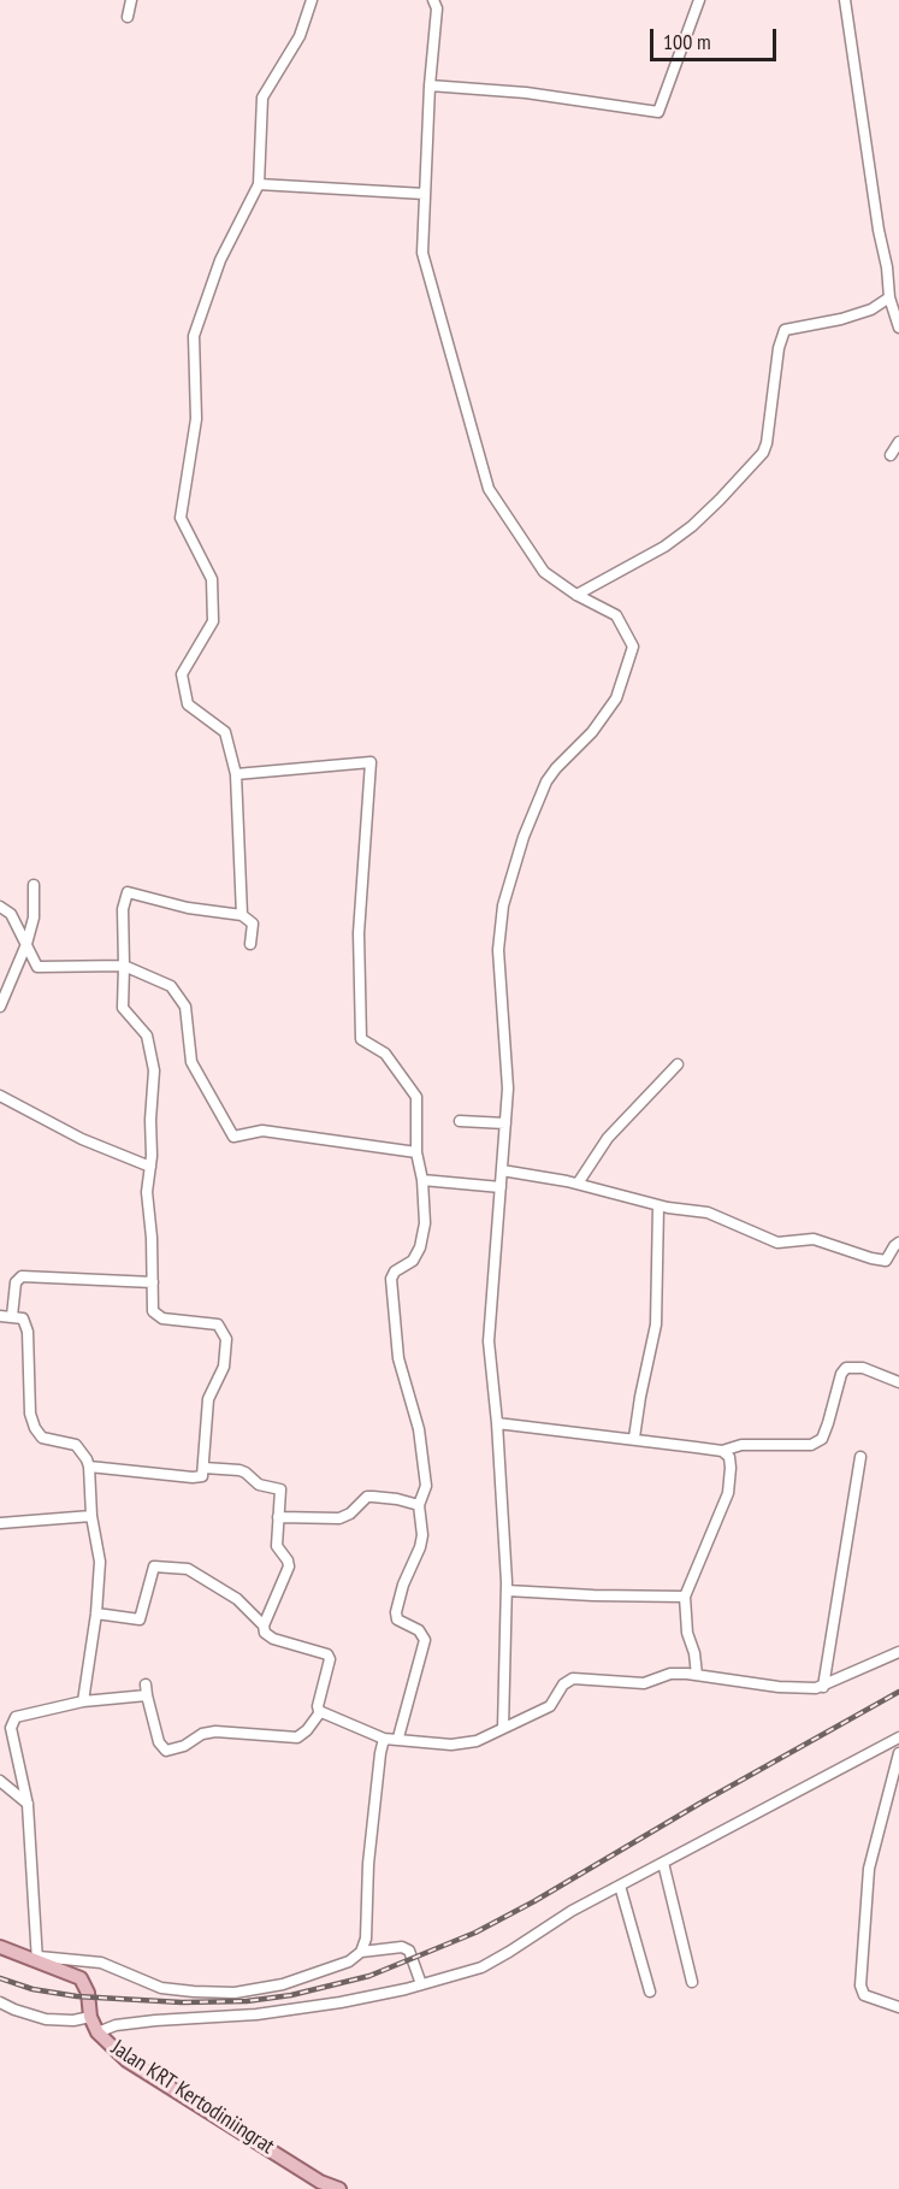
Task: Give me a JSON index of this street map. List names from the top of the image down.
{
  "streets": {
    "main road": ["Jalan KRT Kertodiniingrat"]
  },
  "scale_bar": "100 m"
}
